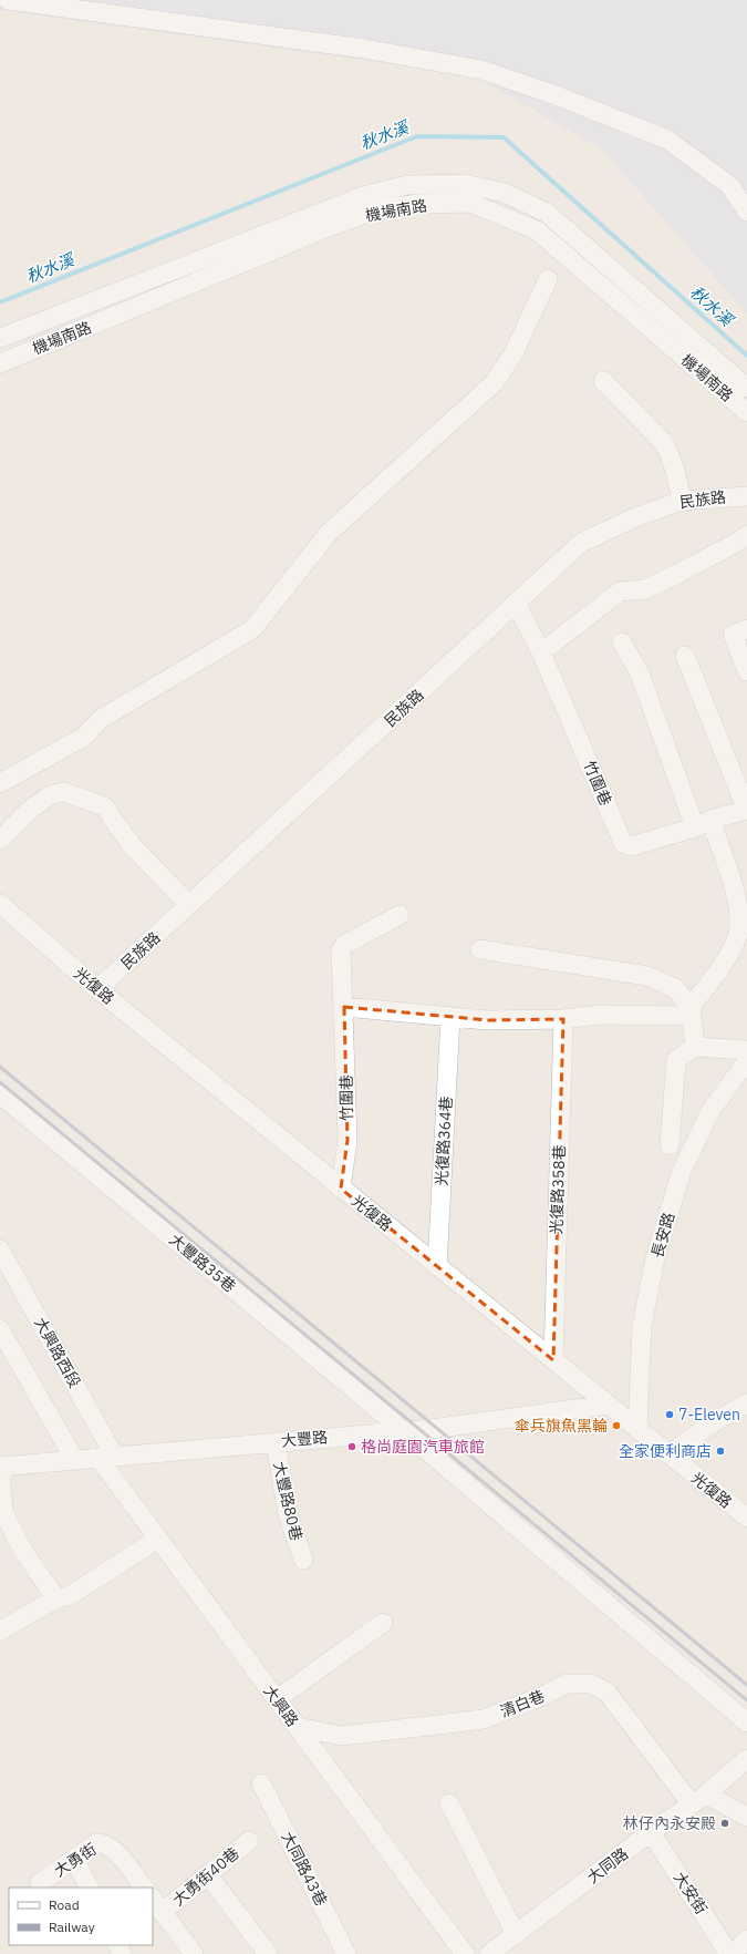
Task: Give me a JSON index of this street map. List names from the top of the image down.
{
  "streets": {
    "street": [
      "機場南路",
      "民族路",
      "竹圍巷",
      "光復路",
      "光復路364巷",
      "光復路358巷",
      "長安路",
      "大豐路35巷",
      "大興路西段",
      "大豐路",
      "大豐路80巷",
      "清白巷",
      "大興路",
      "大勇街",
      "大同路",
      "大同路43巷",
      "大勇街40巷",
      "大安街"
    ]
  },
  "crossings": [
    ["民族路", "竹圍巷"],
    ["民族路", "光復路"],
    ["竹圍巷", "光復路"],
    ["光復路", "光復路364巷"],
    ["光復路", "光復路358巷"],
    ["光復路", "長安路"],
    ["光復路", "大豐路"],
    ["大豐路35巷", "大豐路"],
    ["大興路西段", "大豐路"],
    ["大興路西段", "大興路"],
    ["大豐路", "大豐路80巷"],
    ["大豐路", "大興路"],
    ["清白巷", "大興路"],
    ["清白巷", "大同路"],
    ["大同路", "大安街"]
  ],
  "water": ["秋水溪"],
  "places": [
    "7-Eleven",
    "傘兵旗魚黑輪",
    "格尚庭園汽車旅館",
    "全家便利商店",
    "林仔內永安殿"
  ],
  "legend": ["Road", "Railway"]
}
